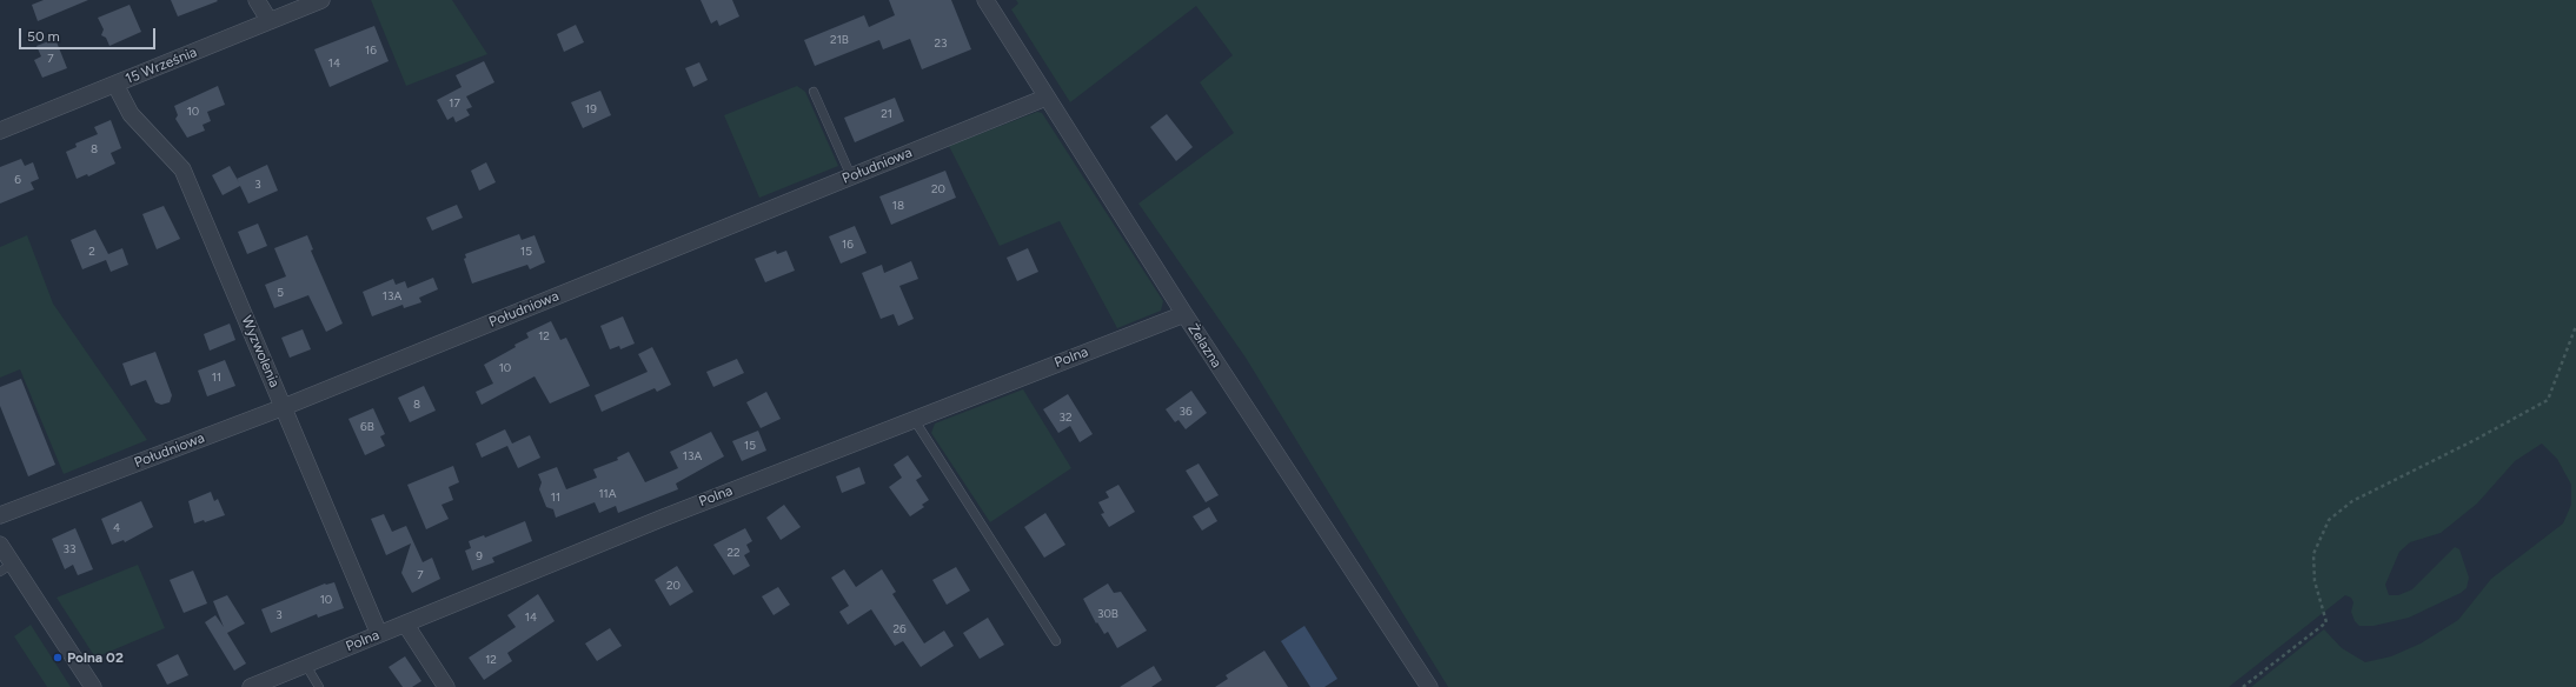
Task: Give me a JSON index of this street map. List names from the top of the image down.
{
  "streets": {
    "street": [
      "15 Września",
      "Południowa",
      "Żelazna",
      "Wyzwolenia",
      "Polna"
    ]
  },
  "crossings": [
    ["15 Września", "Wyzwolenia"],
    ["Południowa", "Żelazna"],
    ["Południowa", "Wyzwolenia"],
    ["Żelazna", "Polna"],
    ["Wyzwolenia", "Polna"]
  ],
  "places": ["Polna 02"],
  "house_numbers": [
    "21B",
    "23",
    "16",
    "7",
    "14",
    "17",
    "19",
    "10",
    "21",
    "8",
    "6",
    "3",
    "20",
    "18",
    "16",
    "2",
    "15",
    "5",
    "13A",
    "12",
    "10",
    "11",
    "8",
    "36",
    "32",
    "6B",
    "15",
    "13A",
    "11A",
    "11",
    "4",
    "33",
    "22",
    "9",
    "7",
    "20",
    "10",
    "30B",
    "3",
    "14",
    "26",
    "12"
  ],
  "scale_bar": "50 m"
}
